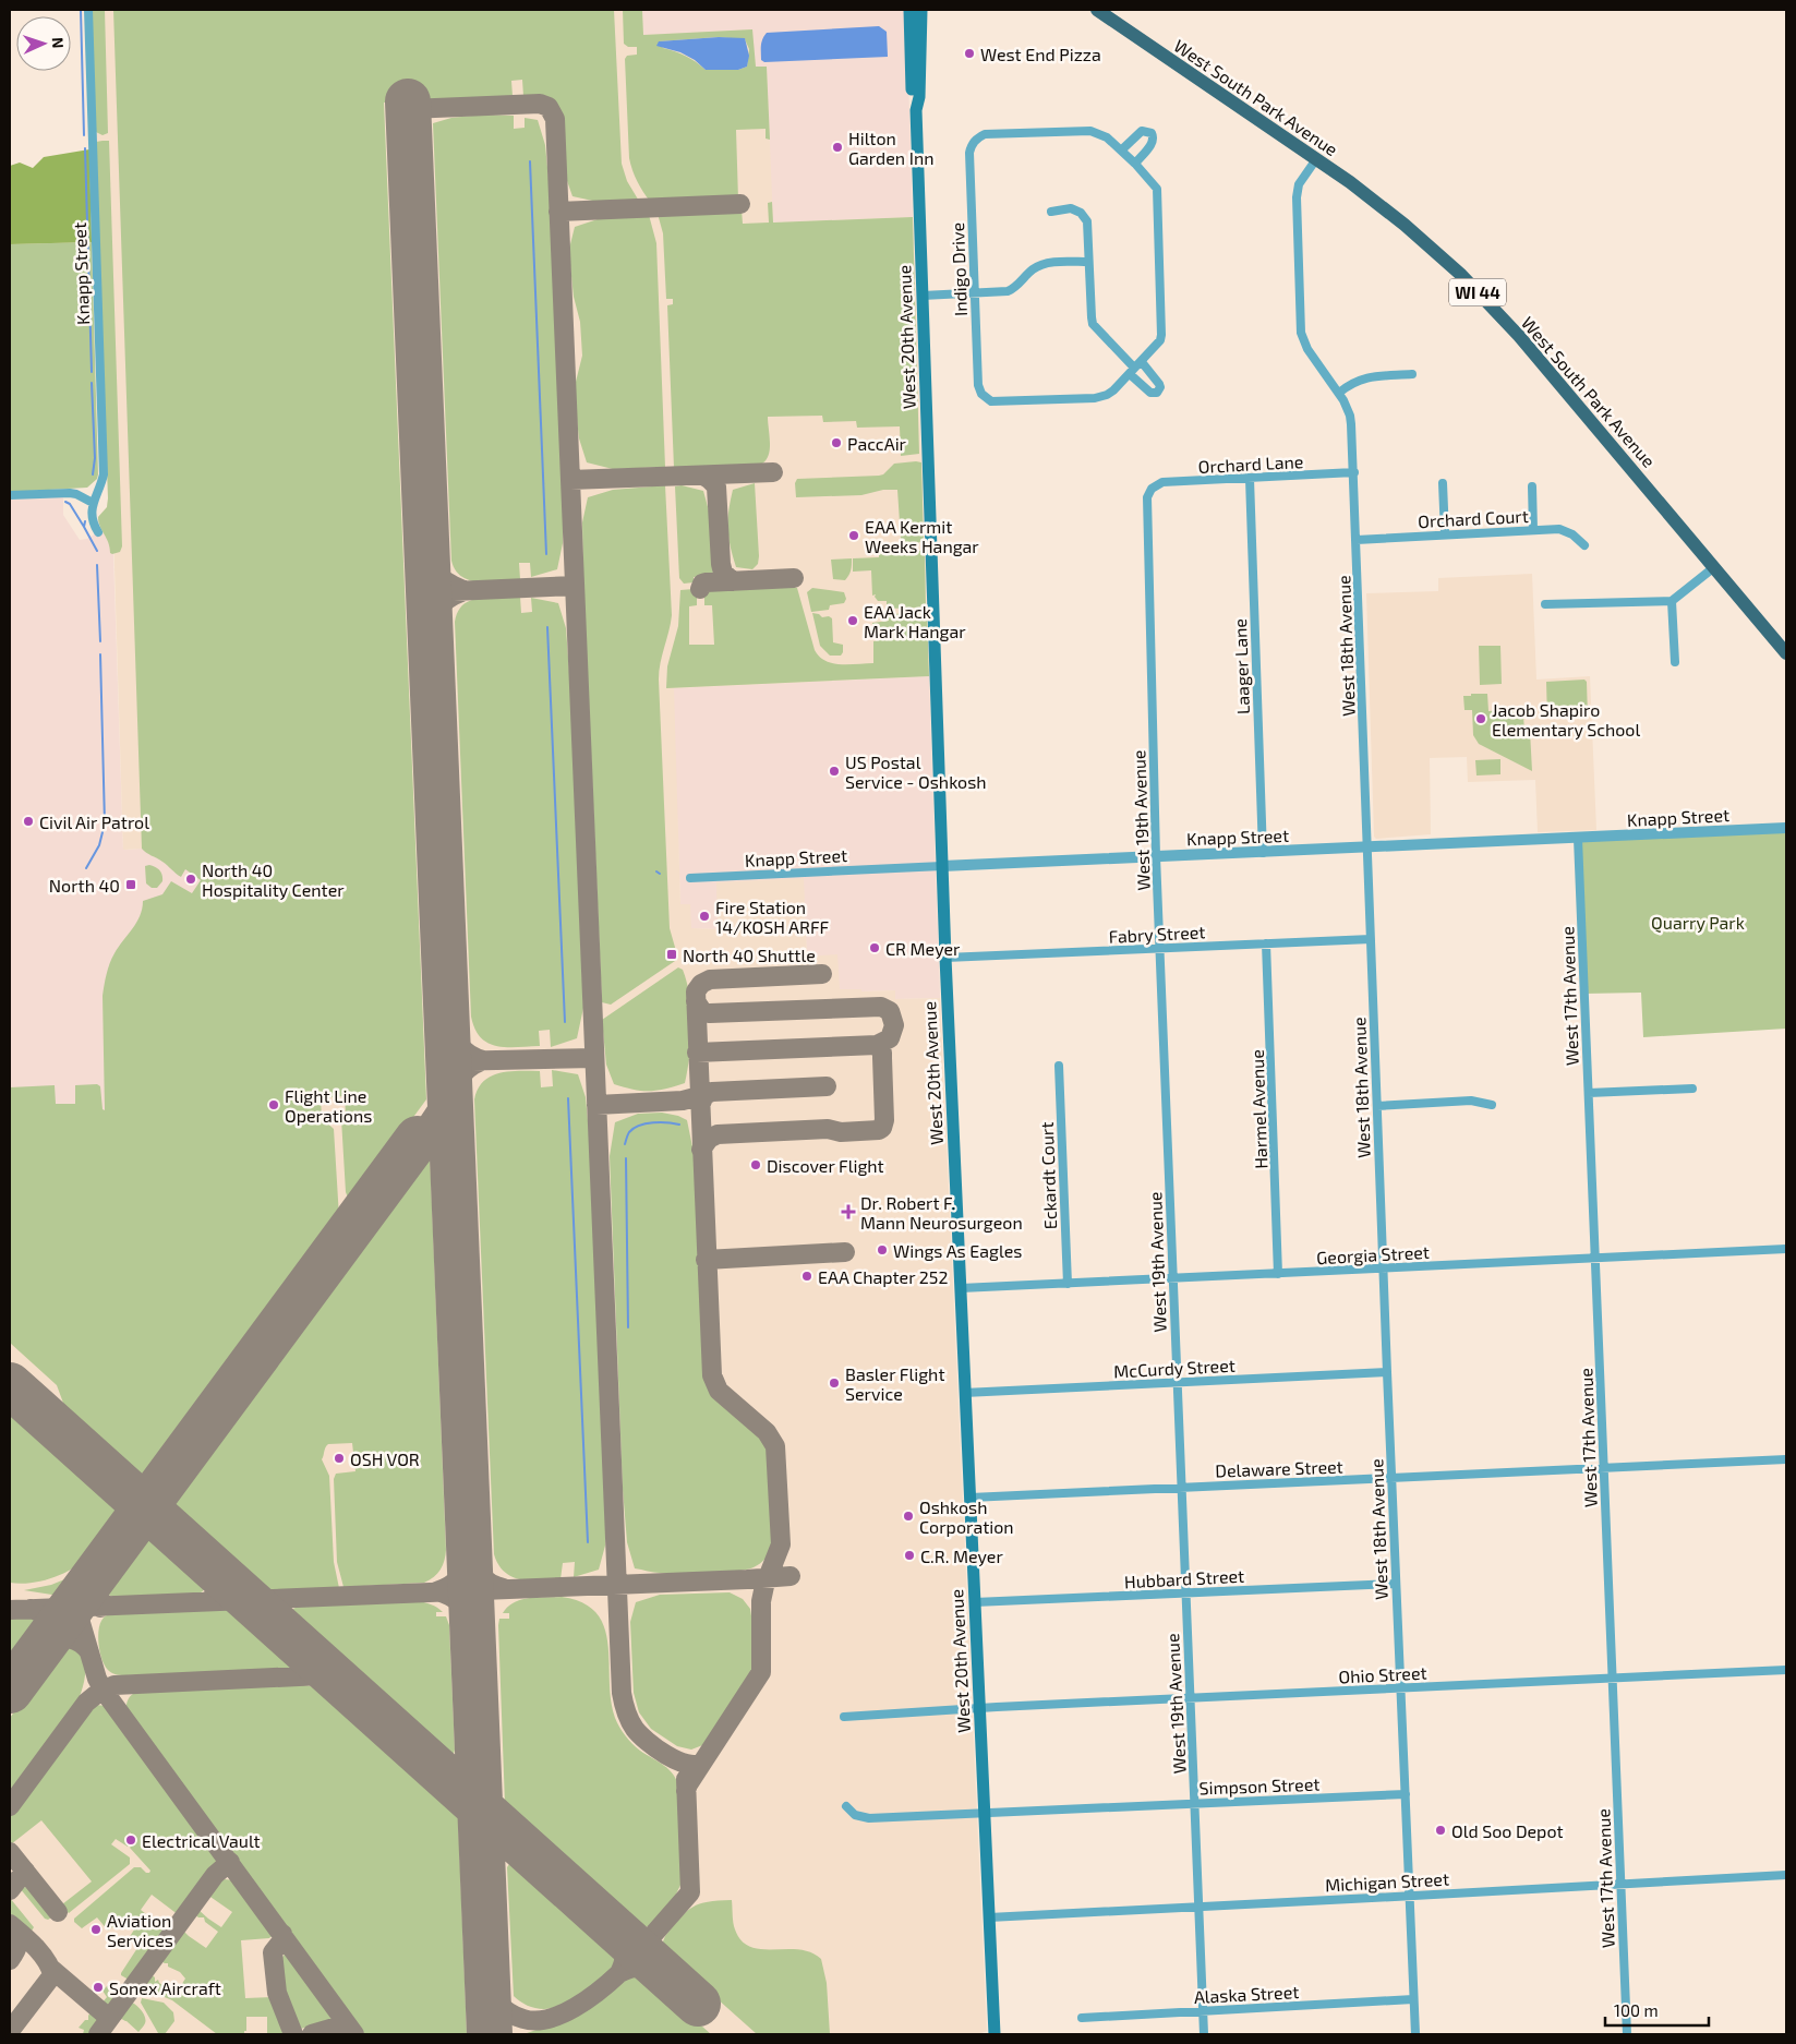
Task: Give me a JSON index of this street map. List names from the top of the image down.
{
  "streets": {
    "main road": ["West South Park Avenue", "WI 44", "West 20th Avenue"],
    "street": [
      "Indigo Drive",
      "Knapp Street",
      "Orchard Lane",
      "Orchard Court",
      "West 18th Avenue",
      "Laager Lane",
      "West 19th Avenue",
      "Fabry Street",
      "West 17th Avenue",
      "Harmel Avenue",
      "Eckardt Court",
      "Georgia Street",
      "McCurdy Street",
      "Delaware Street",
      "Hubbard Street",
      "Ohio Street",
      "Simpson Street",
      "Michigan Street",
      "Alaska Street"
    ]
  },
  "crossings": [
    ["West South Park Avenue", "West 18th Avenue"],
    ["Knapp Street", "West 20th Avenue"],
    ["Knapp Street", "West 18th Avenue"],
    ["Knapp Street", "Laager Lane"],
    ["Knapp Street", "West 19th Avenue"],
    ["Knapp Street", "West 17th Avenue"],
    ["West 20th Avenue", "Fabry Street"],
    ["West 20th Avenue", "Georgia Street"],
    ["West 20th Avenue", "McCurdy Street"],
    ["West 20th Avenue", "Delaware Street"],
    ["West 20th Avenue", "Hubbard Street"],
    ["West 20th Avenue", "Ohio Street"],
    ["West 20th Avenue", "Simpson Street"],
    ["West 20th Avenue", "Michigan Street"],
    ["Orchard Lane", "West 18th Avenue"],
    ["Orchard Lane", "Laager Lane"],
    ["Orchard Lane", "West 19th Avenue"],
    ["Orchard Court", "West 18th Avenue"],
    ["West 18th Avenue", "Fabry Street"],
    ["West 18th Avenue", "Georgia Street"],
    ["West 18th Avenue", "McCurdy Street"],
    ["West 18th Avenue", "Delaware Street"],
    ["West 18th Avenue", "Hubbard Street"],
    ["West 18th Avenue", "Ohio Street"],
    ["West 18th Avenue", "Simpson Street"],
    ["West 18th Avenue", "Michigan Street"],
    ["West 18th Avenue", "Alaska Street"],
    ["West 19th Avenue", "Fabry Street"],
    ["West 19th Avenue", "Georgia Street"],
    ["West 19th Avenue", "McCurdy Street"],
    ["West 19th Avenue", "Delaware Street"],
    ["West 19th Avenue", "Hubbard Street"],
    ["West 19th Avenue", "Ohio Street"],
    ["West 19th Avenue", "Simpson Street"],
    ["West 19th Avenue", "Michigan Street"],
    ["West 19th Avenue", "Alaska Street"],
    ["Fabry Street", "Harmel Avenue"],
    ["West 17th Avenue", "Georgia Street"],
    ["West 17th Avenue", "Delaware Street"],
    ["West 17th Avenue", "Ohio Street"],
    ["West 17th Avenue", "Michigan Street"],
    ["Harmel Avenue", "Georgia Street"],
    ["Eckardt Court", "Georgia Street"]
  ],
  "parks": ["Quarry Park"],
  "places": {
    "other": [
      "West End Pizza",
      "Hilton Garden Inn",
      "PaccAir",
      "EAA Kermit Weeks Hangar",
      "EAA Jack Mark Hangar",
      "Jacob Shapiro Elementary School",
      "US Postal Service - Oshkosh",
      "Civil Air Patrol",
      "North 40 Hospitality Center",
      "Fire Station 14/KOSH ARFF",
      "CR Meyer",
      "Flight Line Operations",
      "Discover Flight",
      "Wings As Eagles",
      "EAA Chapter 252",
      "Basler Flight Service",
      "OSH VOR",
      "Oshkosh Corporation",
      "C.R. Meyer",
      "Old Soo Depot",
      "Electrical Vault",
      "Aviation Services",
      "Sonex Aircraft"
    ],
    "transit": ["North 40", "North 40 Shuttle"],
    "health": ["Dr. Robert F. Mann Neurosurgeon"]
  },
  "scale_bar": "100 m",
  "north": "right"
}
